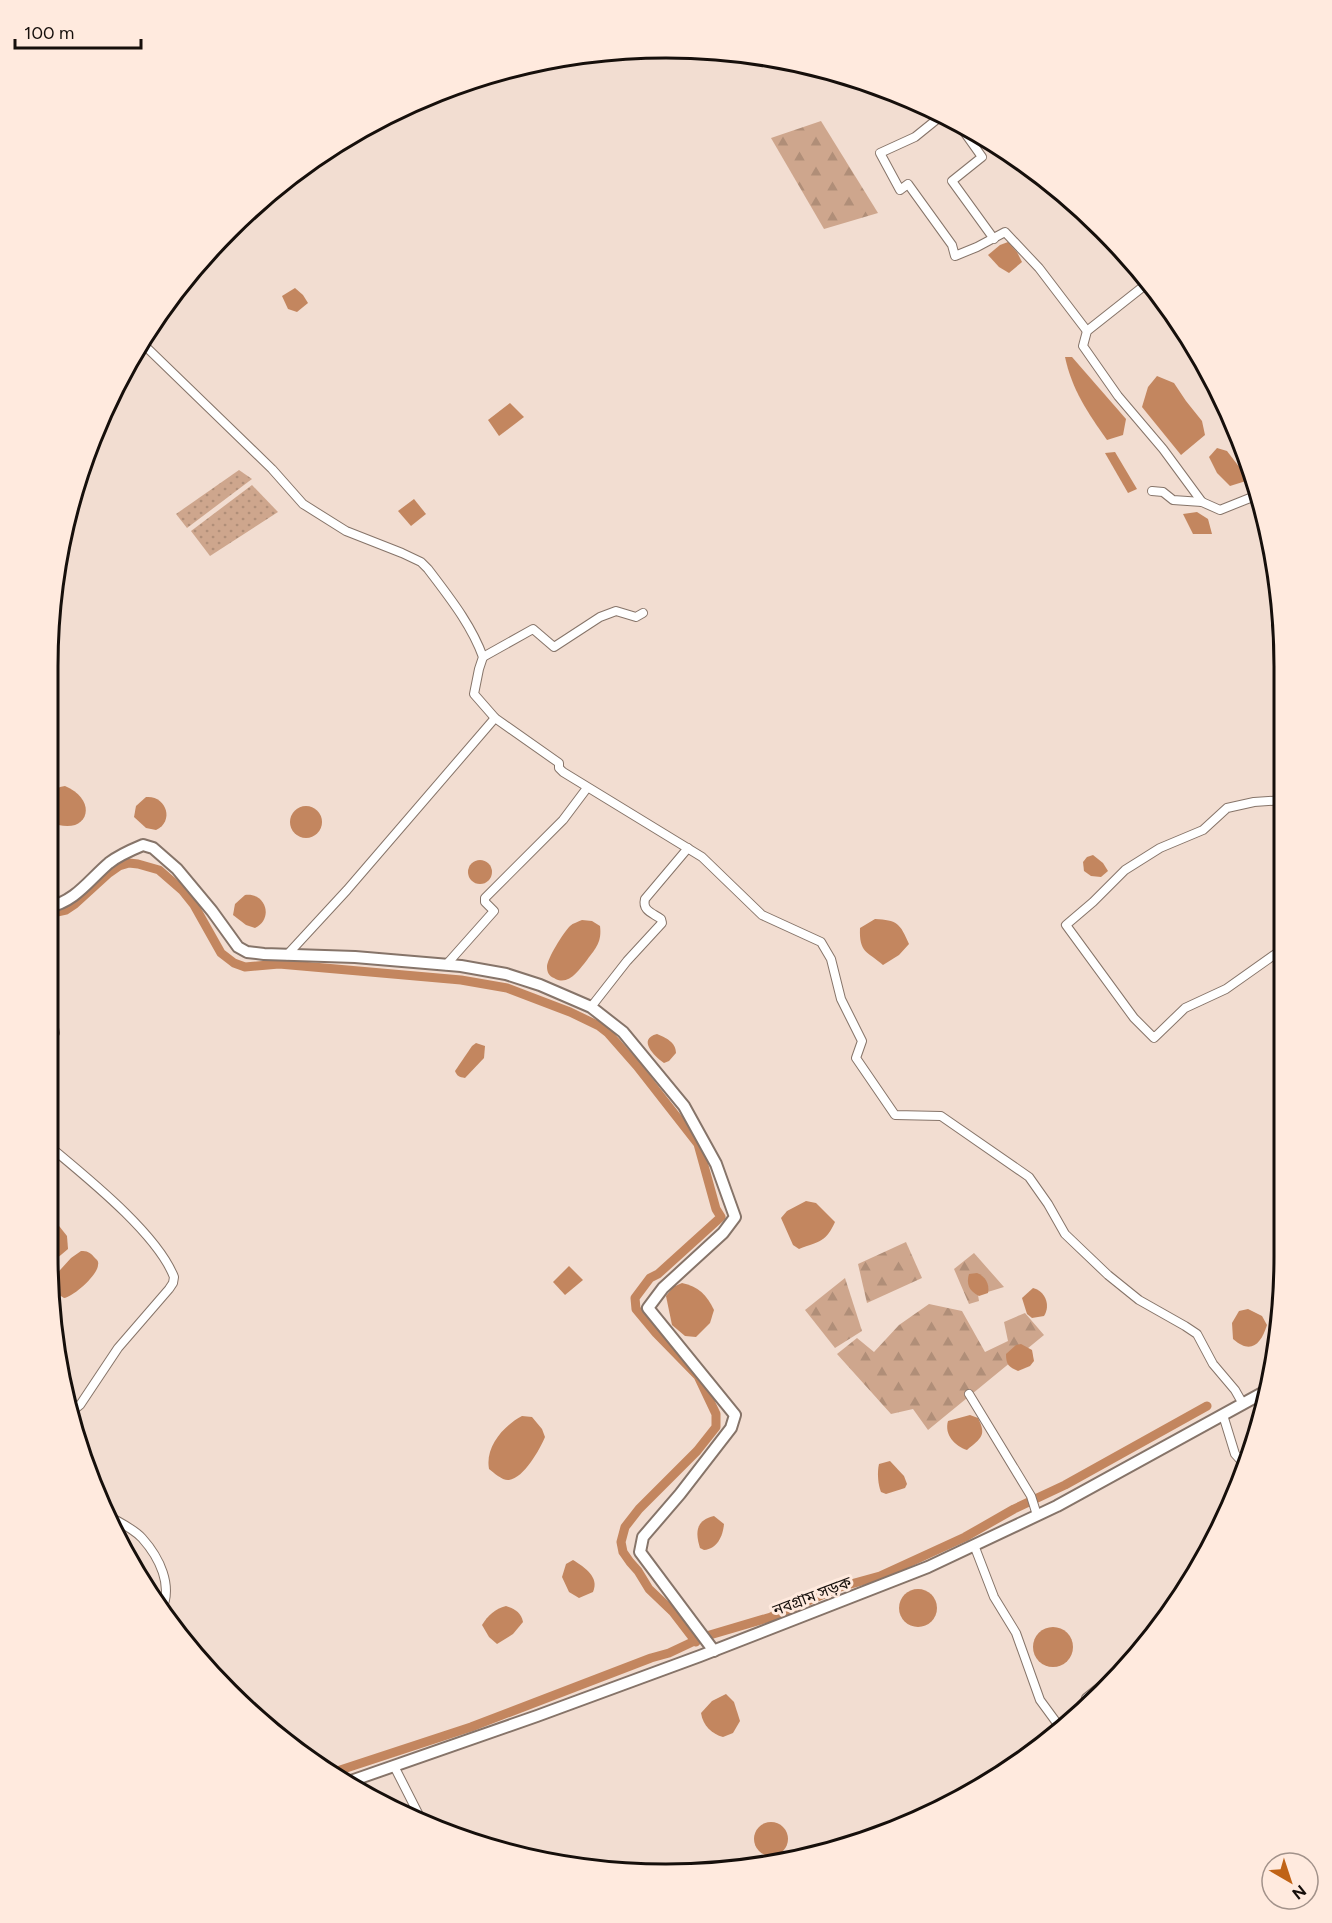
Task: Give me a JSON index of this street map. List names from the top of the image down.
{
  "streets": {
    "street": ["নবগ্রাম সড়ক"]
  },
  "scale_bar": "100 m",
  "north": "bottom right"
}
